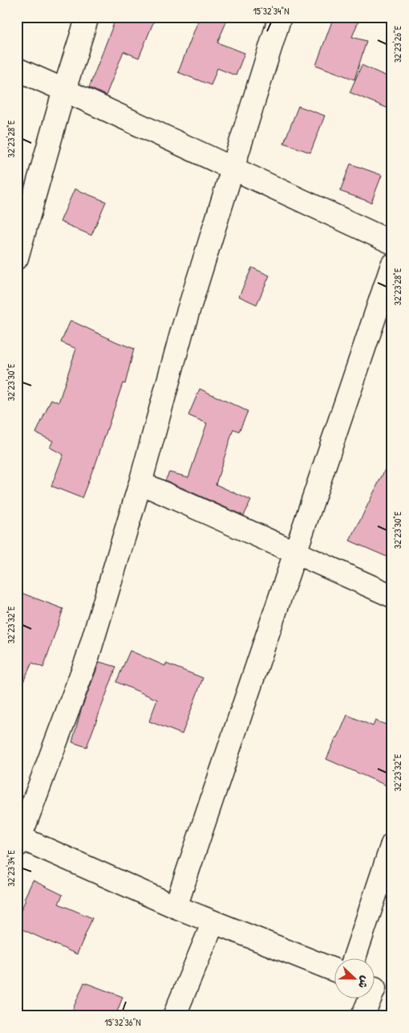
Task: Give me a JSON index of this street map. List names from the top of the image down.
{
  "north": "right",
  "coordinates": [
    "15°32'34\"N",
    "32°23'26\"E",
    "32°23'28\"E",
    "32°23'30\"E",
    "32°23'32\"E",
    "32°23'34\"E",
    "15°32'36\"N"
  ]
}
